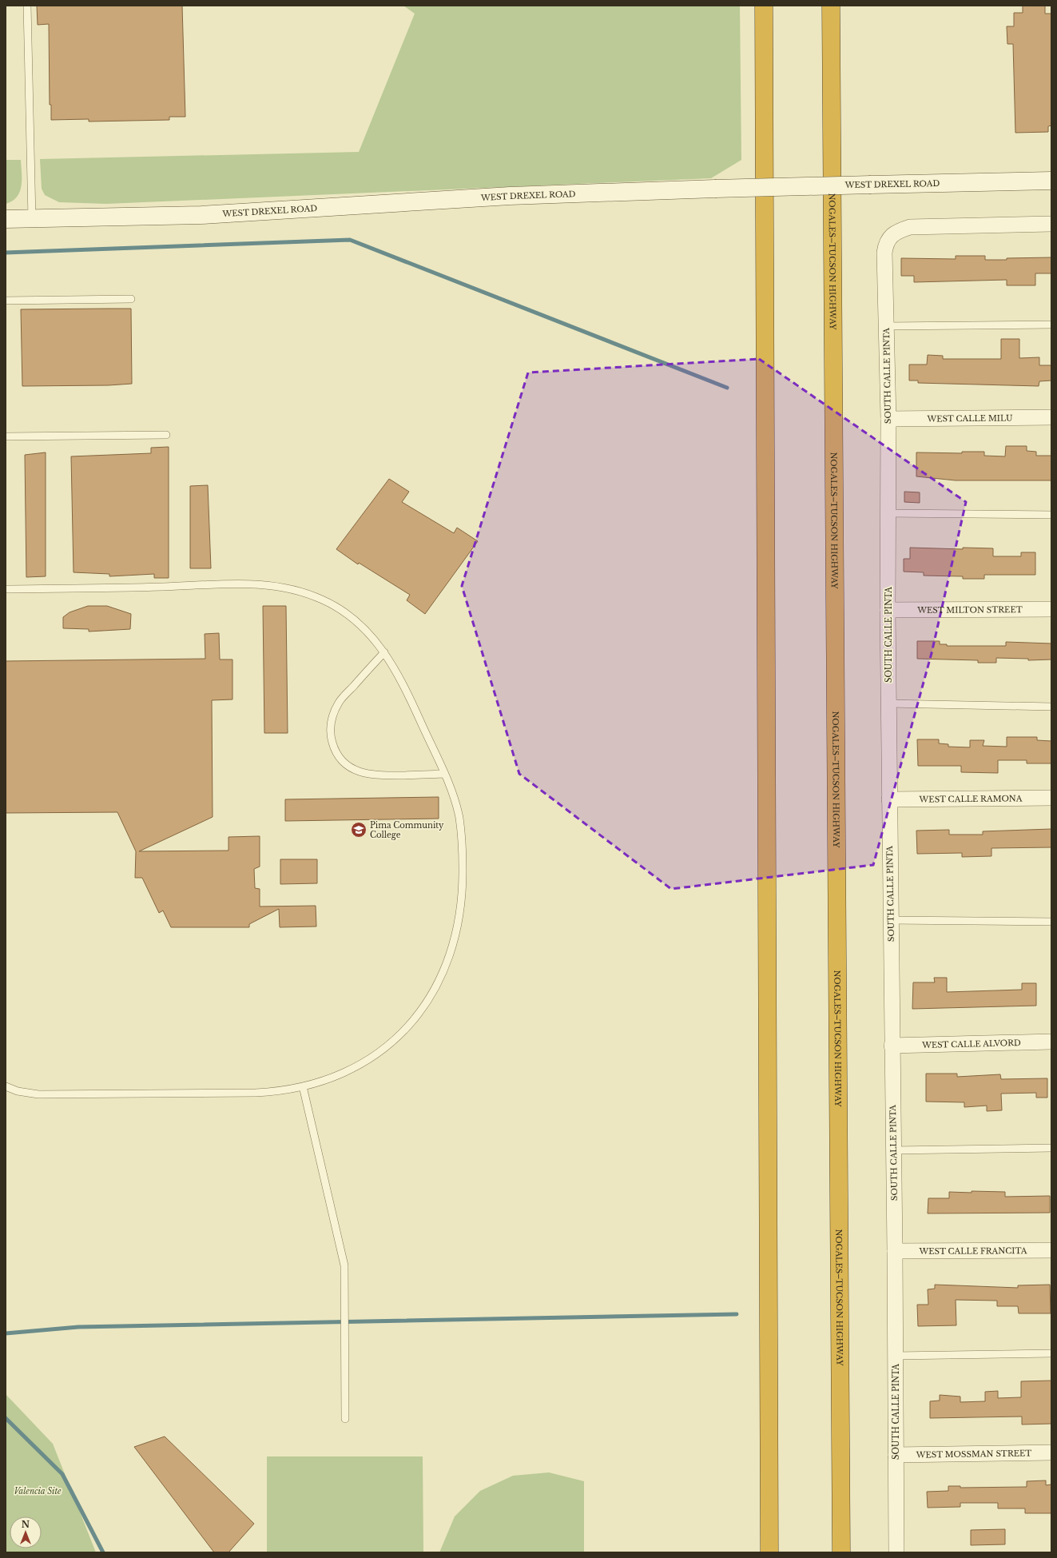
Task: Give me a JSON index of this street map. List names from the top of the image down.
{
  "streets": {
    "highway": ["NOGALES–TUCSON HIGHWAY"],
    "street": [
      "WEST DREXEL ROAD",
      "SOUTH CALLE PINTA",
      "WEST CALLE MILU",
      "WEST MILTON STREET",
      "WEST CALLE RAMONA",
      "WEST CALLE ALVORD",
      "WEST CALLE FRANCITA",
      "WEST MOSSMAN STREET"
    ]
  },
  "crossings": [
    ["SOUTH CALLE PINTA", "WEST CALLE MILU"],
    ["SOUTH CALLE PINTA", "WEST MILTON STREET"],
    ["SOUTH CALLE PINTA", "WEST CALLE RAMONA"],
    ["SOUTH CALLE PINTA", "WEST CALLE ALVORD"],
    ["SOUTH CALLE PINTA", "WEST CALLE FRANCITA"],
    ["SOUTH CALLE PINTA", "WEST MOSSMAN STREET"]
  ],
  "parks": ["Valencia Site"],
  "places": {
    "school or university": ["Pima Community College"]
  },
  "north": "top"
}
